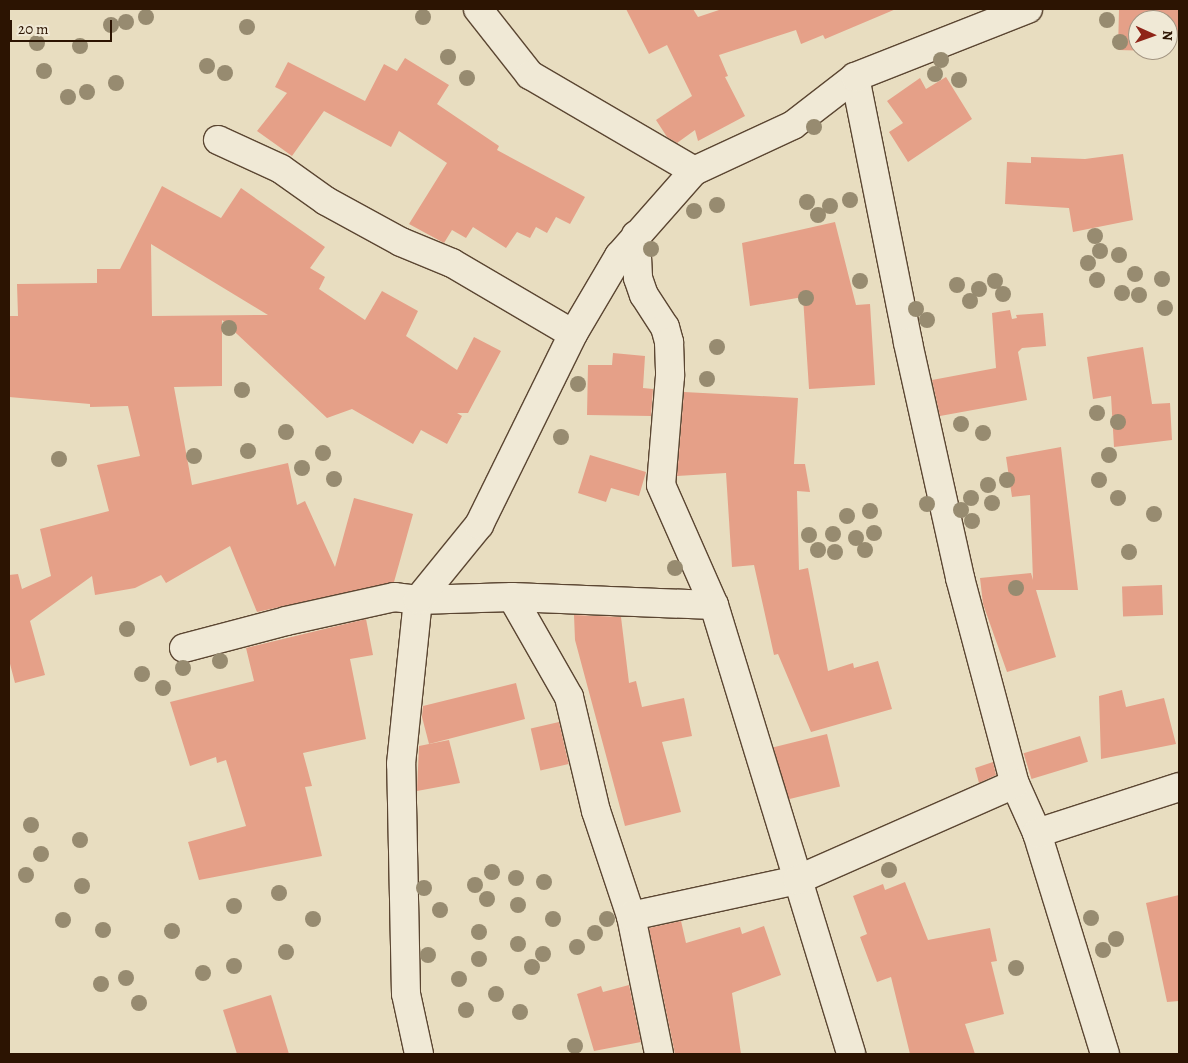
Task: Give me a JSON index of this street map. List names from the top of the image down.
{
  "scale_bar": "20 m",
  "north": "right"
}
